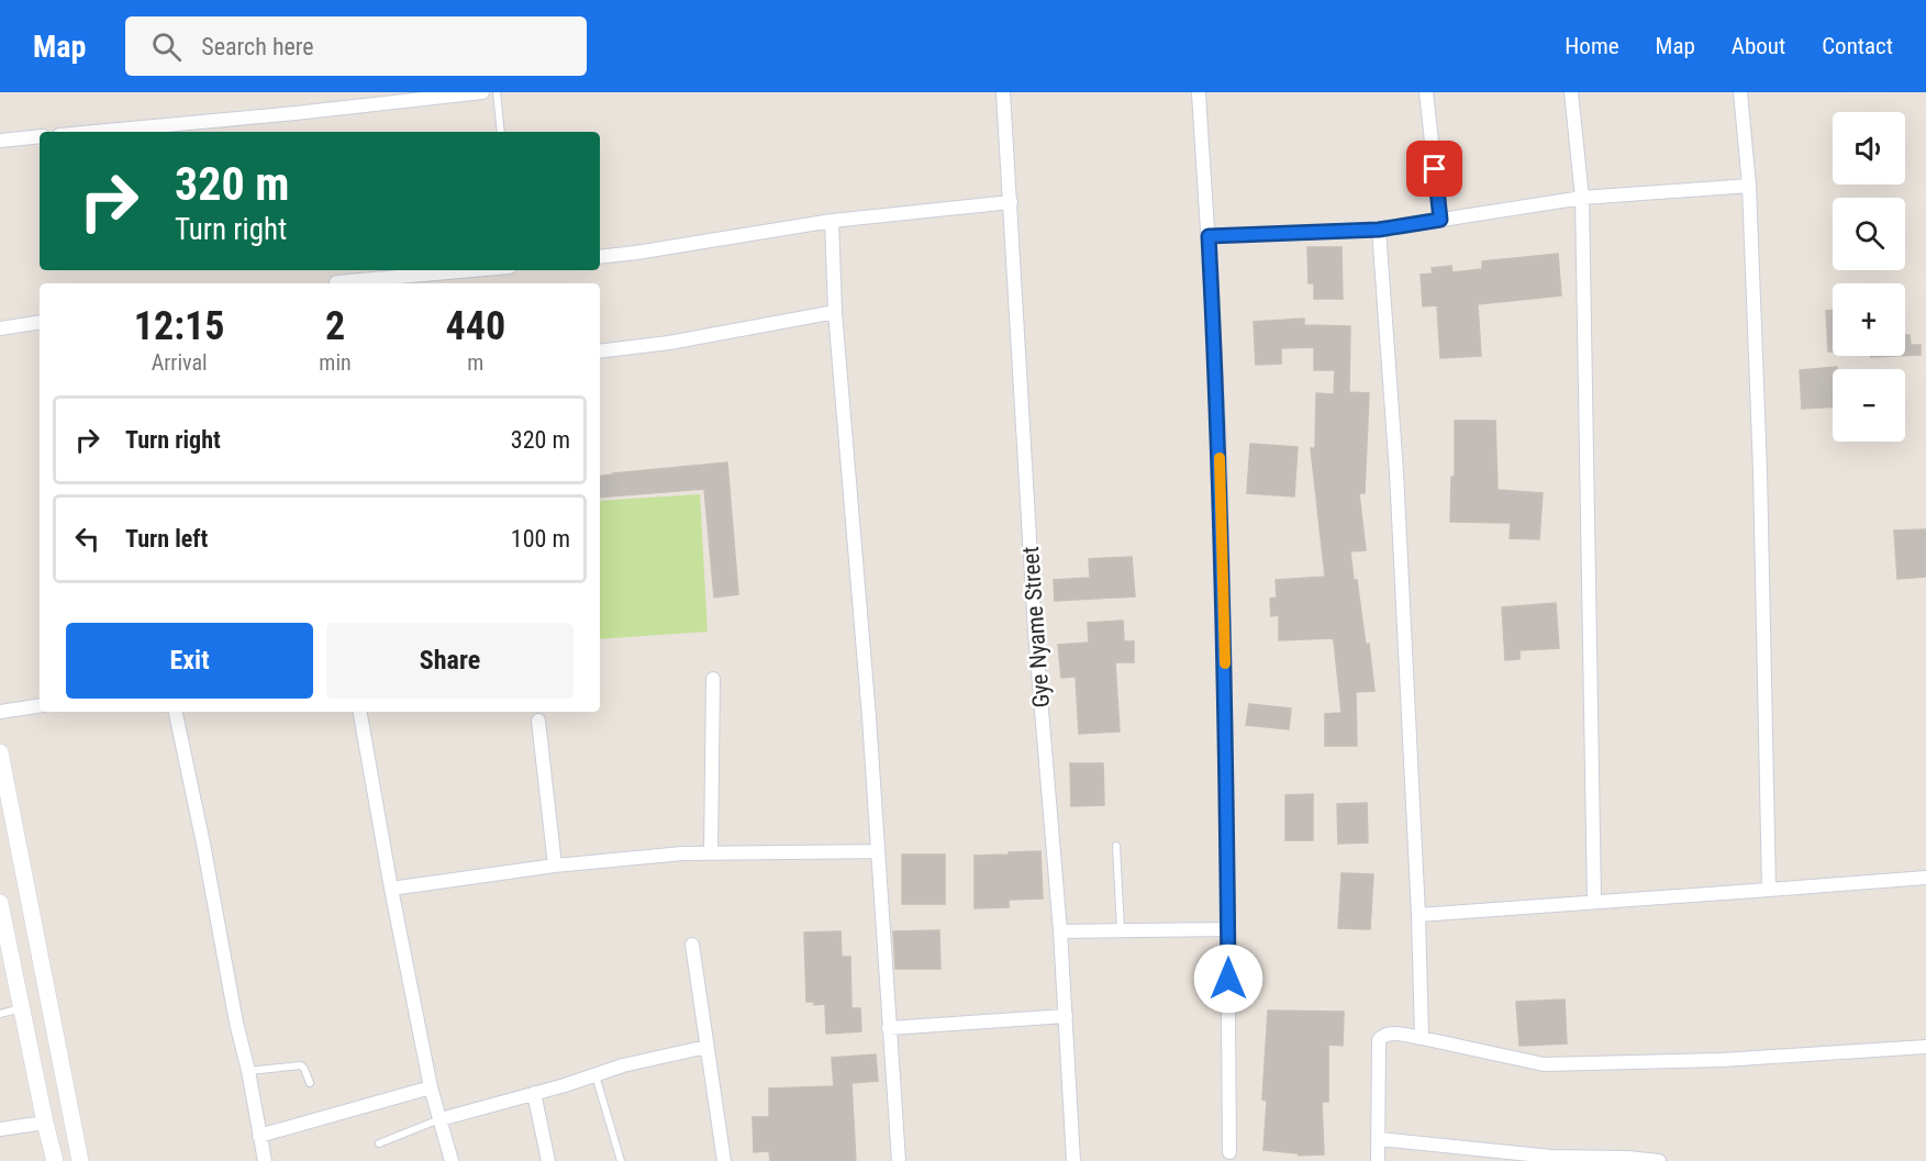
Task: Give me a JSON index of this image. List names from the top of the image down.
{
  "streets": {
    "street": ["Gye Nyame Street"]
  },
  "page": {
    "header": "Map",
    "search": "Search here",
    "nav": [
      "Home",
      "Map",
      "About",
      "Contact"
    ],
    "map_buttons": ["+", "−"],
    "turn": ["320 m", "Turn right"],
    "eta": [
      "12:15",
      "Arrival",
      "2",
      "min",
      "440",
      "m"
    ],
    "list": [
      {
        "name": "Turn right",
        "value": "320 m"
      },
      {
        "name": "Turn left",
        "value": "100 m"
      }
    ],
    "buttons": ["Exit", "Share"]
  }
}
